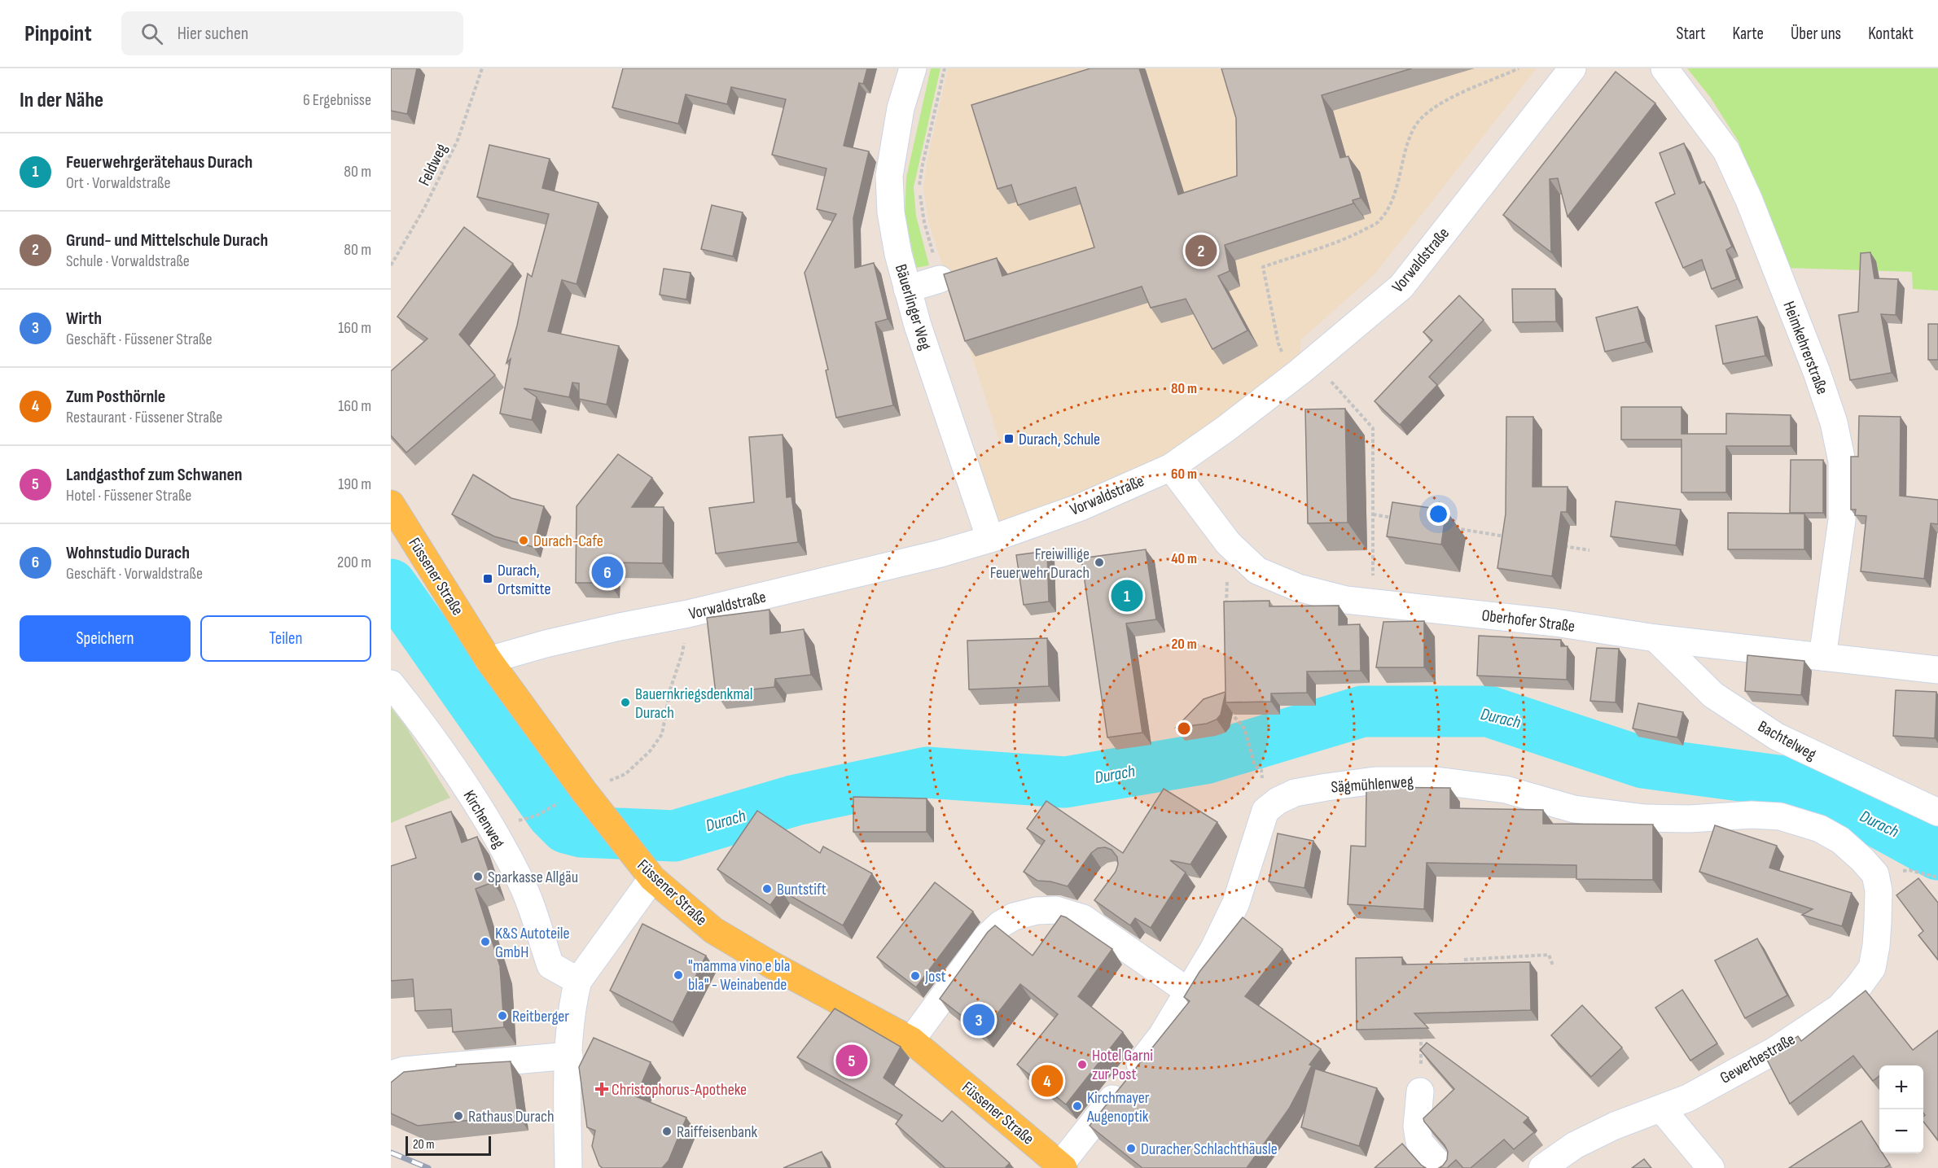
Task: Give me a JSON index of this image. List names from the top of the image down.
{
  "streets": {
    "main road": ["Füssener Straße"],
    "street": [
      "Vorwaldstraße",
      "Bäuerlinger Weg",
      "Heimkehrerstraße",
      "Oberhofer Straße",
      "Bachtelweg",
      "Sägmühlenweg",
      "Kirchenweg",
      "Gewerbestraße"
    ],
    "path": ["Feldweg"]
  },
  "crossings": [
    ["Vorwaldstraße", "Bäuerlinger Weg"],
    ["Vorwaldstraße", "Füssener Straße"],
    ["Vorwaldstraße", "Oberhofer Straße"],
    ["Heimkehrerstraße", "Oberhofer Straße"],
    ["Füssener Straße", "Sägmühlenweg"],
    ["Oberhofer Straße", "Bachtelweg"],
    ["Sägmühlenweg", "Gewerbestraße"]
  ],
  "water": ["Durach"],
  "places": {
    "transit": ["Durach, Schule", "Durach, Ortsmitte"],
    "other": [
      "Durach-Cafe",
      "Freiwillige Feuerwehr Durach",
      "Bauernkriegsdenkmal Durach",
      "Sparkasse Allgäu",
      "Buntstift",
      "K&S Autoteile GmbH",
      "\"mamma vino e bla bla\" - Weinabende",
      "Jost",
      "Reitberger",
      "Hotel Garni zur Post",
      "Kirchmayer Augenoptik",
      "Rathaus Durach",
      "Raiffeisenbank",
      "Duracher Schlachthäusle"
    ],
    "health": ["Christophorus-Apotheke"]
  },
  "scale_bar": "20 m",
  "page": {
    "header": "Pinpoint",
    "search": "Hier suchen",
    "nav": [
      "Start",
      "Karte",
      "Über uns",
      "Kontakt"
    ],
    "heading": ["In der Nähe", "6 Ergebnisse"],
    "list": [
      {
        "mark": "1",
        "name": "Feuerwehrgerätehaus Durach",
        "note": "Ort · Vorwaldstraße",
        "value": "80 m"
      },
      {
        "mark": "2",
        "name": "Grund- und Mittelschule Durach",
        "note": "Schule · Vorwaldstraße",
        "value": "80 m"
      },
      {
        "mark": "3",
        "name": "Wirth",
        "note": "Geschäft · Füssener Straße",
        "value": "160 m"
      },
      {
        "mark": "4",
        "name": "Zum Posthörnle",
        "note": "Restaurant · Füssener Straße",
        "value": "160 m"
      },
      {
        "mark": "5",
        "name": "Landgasthof zum Schwanen",
        "note": "Hotel · Füssener Straße",
        "value": "190 m"
      },
      {
        "mark": "6",
        "name": "Wohnstudio Durach",
        "note": "Geschäft · Vorwaldstraße",
        "value": "200 m"
      }
    ],
    "pins": [
      "2",
      "6",
      "1",
      "3",
      "5",
      "4"
    ],
    "buttons": ["Speichern", "Teilen"],
    "map_buttons": ["+", "−"],
    "scale": "20 m"
  },
  "rings": [
    "80 m",
    "60 m",
    "40 m",
    "20 m"
  ]
}
